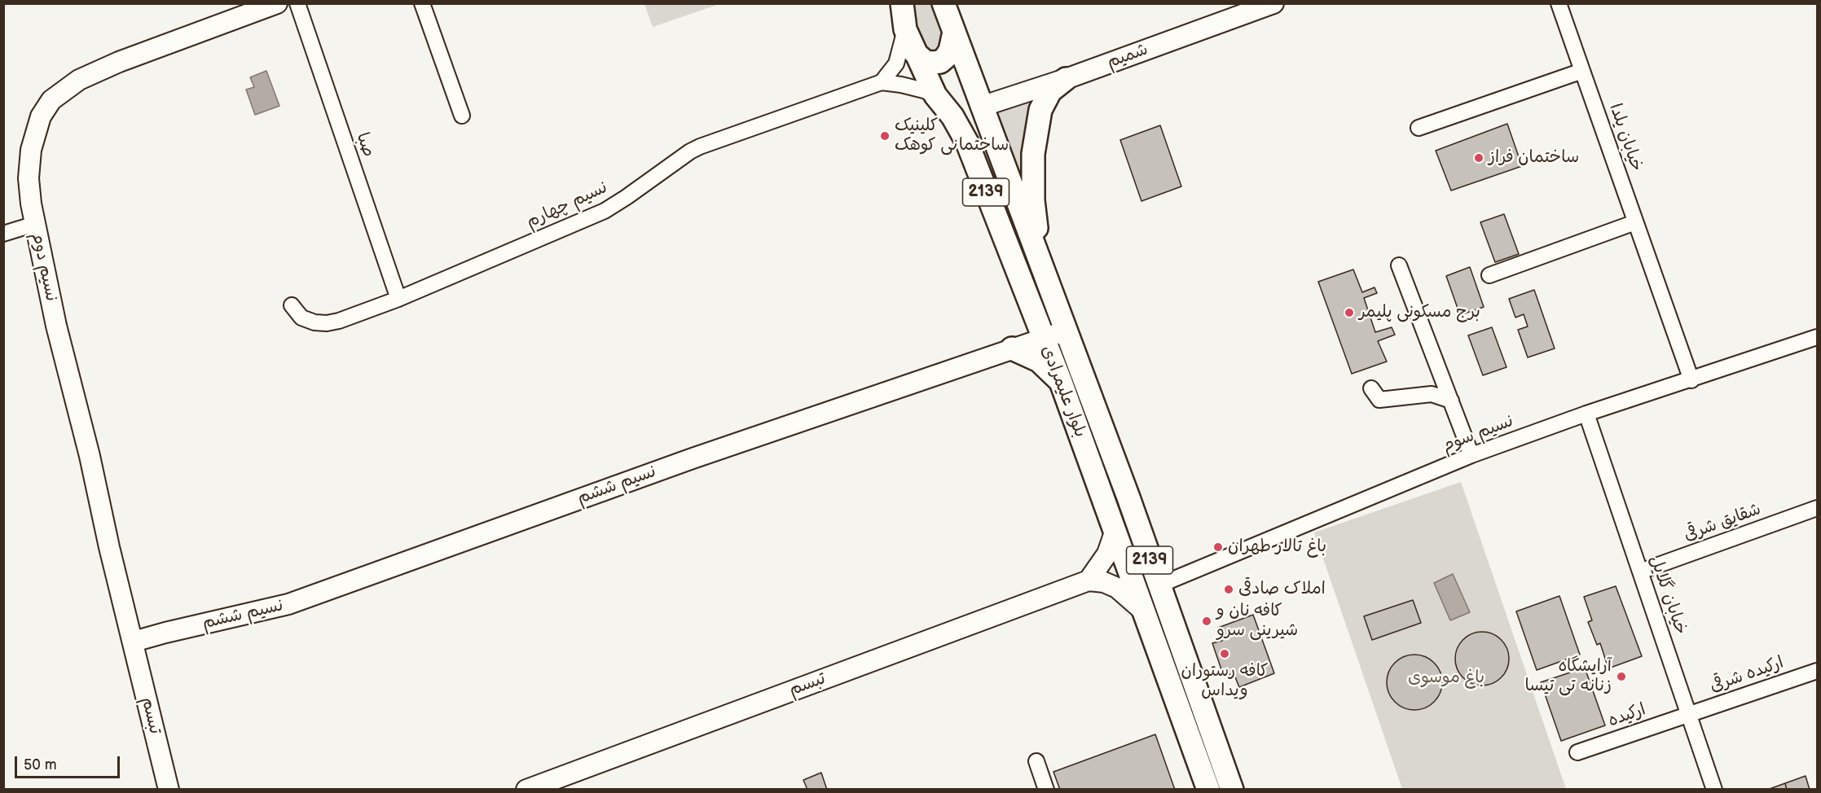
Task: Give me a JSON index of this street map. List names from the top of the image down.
{
  "streets": {
    "main road": ["2139", "بلوار علیمرادی"],
    "street": [
      "شمیم",
      "خیابان یلدا",
      "صبا",
      "نسیم چهارم",
      "نسیم دوم",
      "نسیم سوم",
      "نسیم ششم",
      "شقایق شرقی",
      "خیابان گلایل",
      "ارکیده شرقی",
      "تبسم",
      "ارکیده"
    ]
  },
  "crossings": [
    ["شمیم", "بلوار علیمرادی"],
    ["خیابان یلدا", "نسیم سوم"],
    ["صبا", "نسیم چهارم"],
    ["نسیم چهارم", "بلوار علیمرادی"],
    ["نسیم دوم", "نسیم ششم"],
    ["نسیم دوم", "تبسم"],
    ["بلوار علیمرادی", "نسیم سوم"],
    ["بلوار علیمرادی", "نسیم ششم"],
    ["نسیم سوم", "خیابان گلایل"],
    ["نسیم ششم", "تبسم"],
    ["شقایق شرقی", "خیابان گلایل"],
    ["خیابان گلایل", "ارکیده شرقی"],
    ["خیابان گلایل", "ارکیده"],
    ["ارکیده شرقی", "ارکیده"]
  ],
  "parks": ["باغ موسوی"],
  "places": [
    "کلینیک ساختمانی کوهک",
    "ساختمان فراز",
    "برج مسکونی پلیمر",
    "باغ تالار طهران",
    "املاک صادقی",
    "کافه نان و شیرینی سرو",
    "کافه رستوران ویداس",
    "آرایشگاه زنانه تی تیسا"
  ],
  "scale_bar": "50 m"
}
